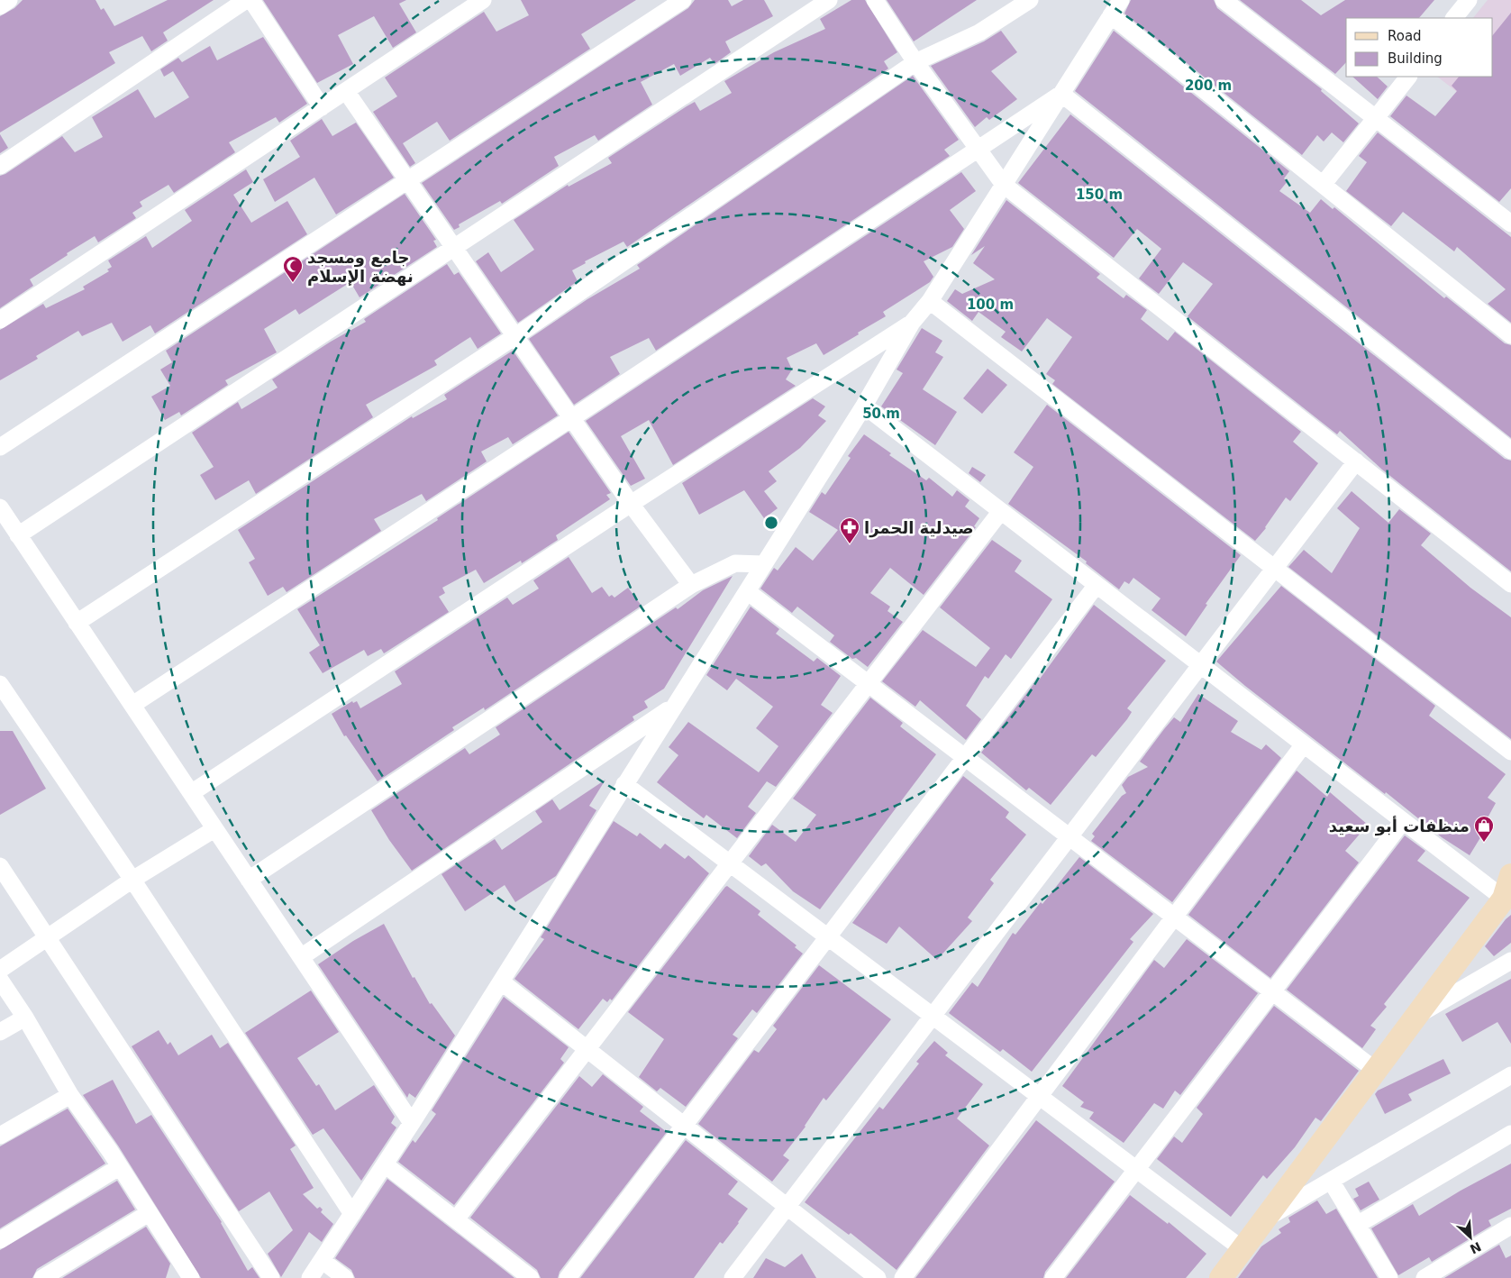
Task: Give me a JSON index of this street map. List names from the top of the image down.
{
  "places": {
    "mosque": ["جامع ومسجد نهضة الإسلام"],
    "pharmacy": ["صيدلية الحمرا"],
    "shop": ["منظفات أبو سعيد"]
  },
  "legend": ["Road", "Building"],
  "north": "bottom right",
  "rings": [
    "200 m",
    "150 m",
    "100 m",
    "50 m"
  ]
}
